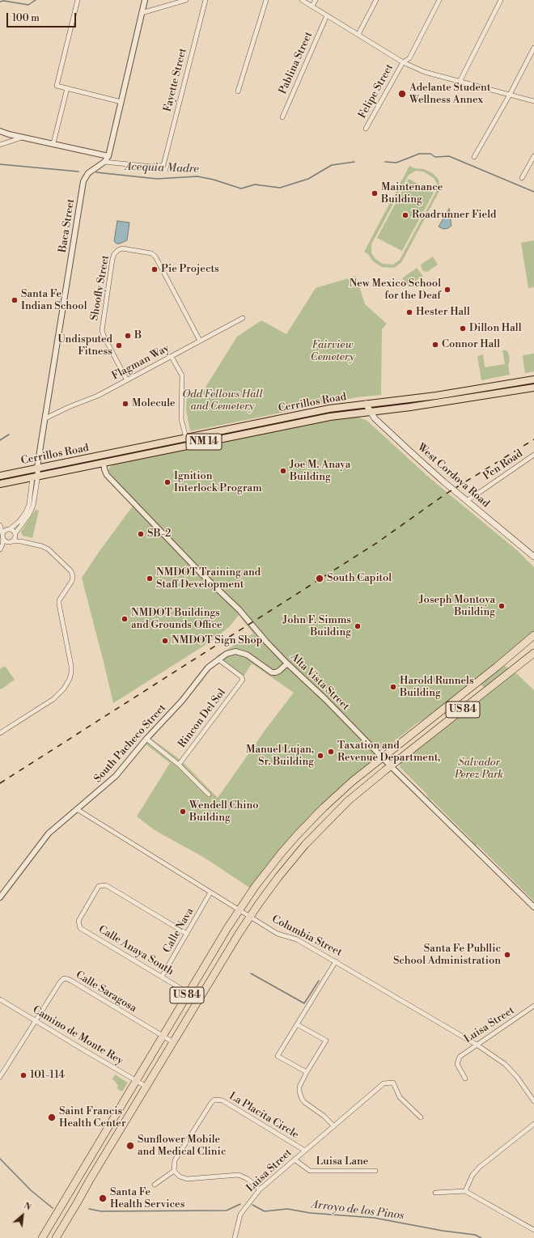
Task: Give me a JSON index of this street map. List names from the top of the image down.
{
  "streets": {
    "highway": ["US 84"],
    "main road": ["Cerrillos Road", "NM 14", "West Cordova Road"],
    "street": [
      "Pablina Street",
      "Fayette Street",
      "Felipe Street",
      "Baca Street",
      "Shoofly Street",
      "Flagman Way",
      "Pen Road",
      "Alta Vista Street",
      "Rincon Del Sol",
      "South Pacheco Street",
      "Calle Nava",
      "Columbia Street",
      "Calle Anaya South",
      "Calle Saragosa",
      "Luisa Street",
      "Camino de Monte Rey",
      "La Placita Circle",
      "Luisa Lane"
    ]
  },
  "crossings": [
    ["Fayette Street", "Baca Street"],
    ["Baca Street", "Flagman Way"],
    ["Baca Street", "Cerrillos Road"],
    ["Shoofly Street", "Flagman Way"],
    ["Cerrillos Road", "West Cordova Road"],
    ["Cerrillos Road", "Alta Vista Street"],
    ["Pen Road", "West Cordova Road"],
    ["Alta Vista Street", "US 84"],
    ["Alta Vista Street", "South Pacheco Street"],
    ["US 84", "Columbia Street"],
    ["US 84", "Calle Anaya South"],
    ["US 84", "Calle Saragosa"],
    ["US 84", "Camino de Monte Rey"],
    ["Rincon Del Sol", "South Pacheco Street"],
    ["South Pacheco Street", "Columbia Street"],
    ["Calle Nava", "Columbia Street"],
    ["Calle Nava", "Calle Anaya South"],
    ["Columbia Street", "Luisa Street"],
    ["Calle Saragosa", "Camino de Monte Rey"],
    ["Luisa Street", "La Placita Circle"],
    ["Luisa Street", "Luisa Lane"]
  ],
  "water": ["Acequia Madre", "Arroyo de los Pinos"],
  "parks": ["Fairview Cemetery", "Odd Fellows Hall and Cemetery", "Salvador Perez Park"],
  "places": [
    "Adelante Student Wellness Annex",
    "Maintenance Building",
    "Roadrunner Field",
    "Pie Projects",
    "New Mexico School for the Deaf",
    "Santa Fe Indian School",
    "Hester Hall",
    "Dillon Hall",
    "B",
    "Connor Hall",
    "Undisputed Fitness",
    "Molecule",
    "Joe M. Anaya Building",
    "Ignition Interlock Program",
    "SB-2",
    "NMDOT Training and Staff Development",
    "South Capitol",
    "Joseph Montoya Building",
    "NMDOT Buildings and Grounds Office",
    "John F. Simms Building",
    "NMDOT Sign Shop",
    "Harold Runnels Building",
    "Taxation and Revenue Department,",
    "Manuel Lujan, Sr. Building",
    "Wendell Chino Building",
    "Santa Fe Publlic School Administration",
    "101-114",
    "Saint Francis Health Center",
    "Sunflower Mobile and Medical Clinic",
    "Santa Fe Health Services"
  ],
  "scale_bar": "100 m",
  "north": "top right"
}
